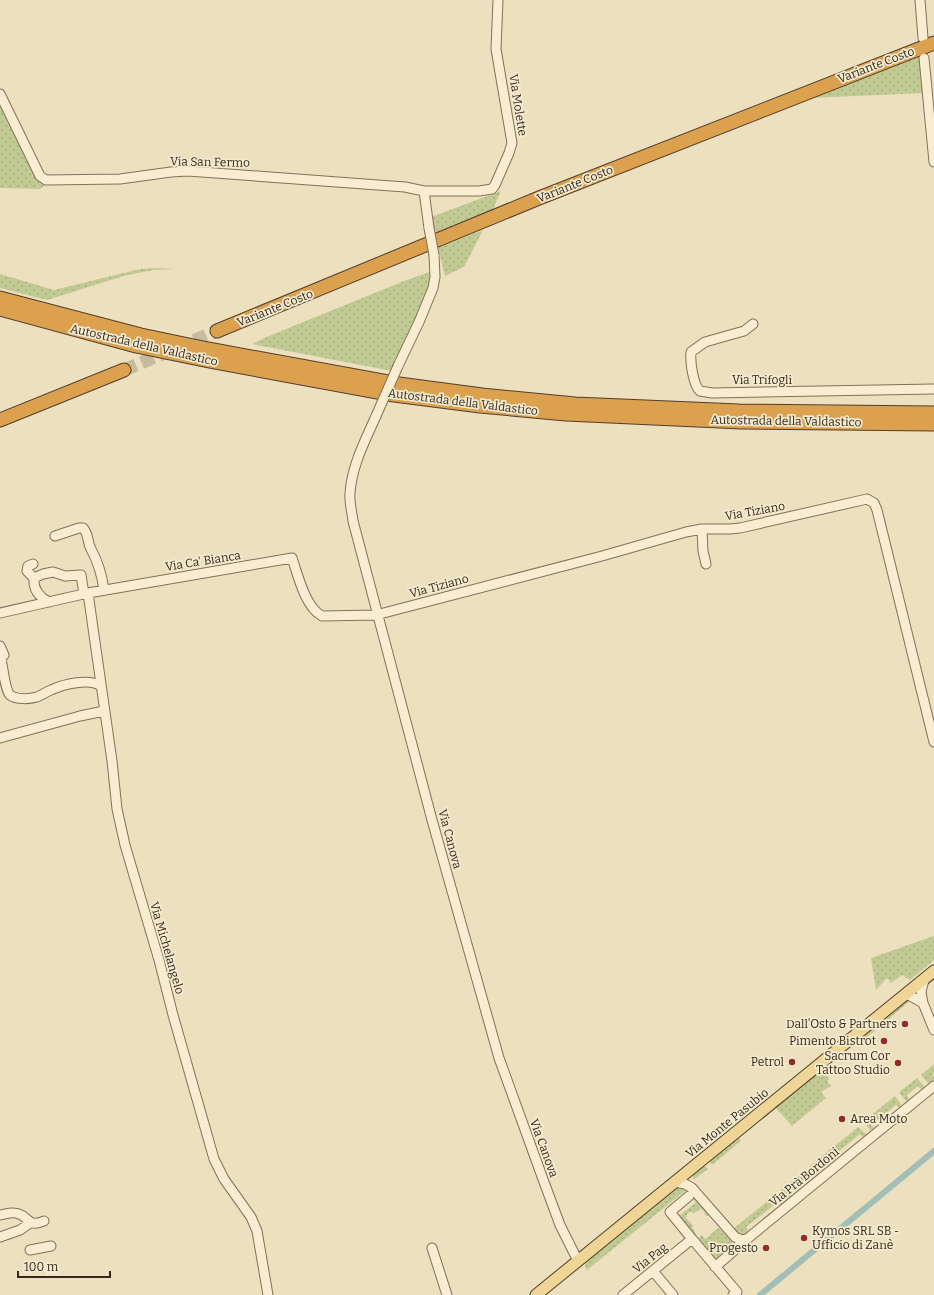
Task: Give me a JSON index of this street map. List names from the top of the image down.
{
  "streets": {
    "highway": ["Variante Costo", "Autostrada della Valdastico"],
    "main road": ["Via Monte Pasubio"],
    "street": [
      "Via Molette",
      "Via San Fermo",
      "Via Trifogli",
      "Via Tiziano",
      "Via Ca' Bianca",
      "Via Canova",
      "Via Michelangelo",
      "Via Prà Bordoni",
      "Via Pag"
    ]
  },
  "crossings": [
    ["Via Molette", "Via San Fermo"],
    ["Via Molette", "Via Canova"],
    ["Via San Fermo", "Via Canova"],
    ["Via Tiziano", "Via Ca' Bianca"],
    ["Via Tiziano", "Via Canova"],
    ["Via Ca' Bianca", "Via Canova"],
    ["Via Ca' Bianca", "Via Michelangelo"],
    ["Via Canova", "Via Monte Pasubio"]
  ],
  "places": [
    "Dall'Osto & Partners",
    "Pimento Bistrot",
    "Petrol",
    "Sacrum Cor Tattoo Studio",
    "Area Moto",
    "Kymos SRL SB - Ufficio di Zanè",
    "Progesto"
  ],
  "scale_bar": "100 m"
}
